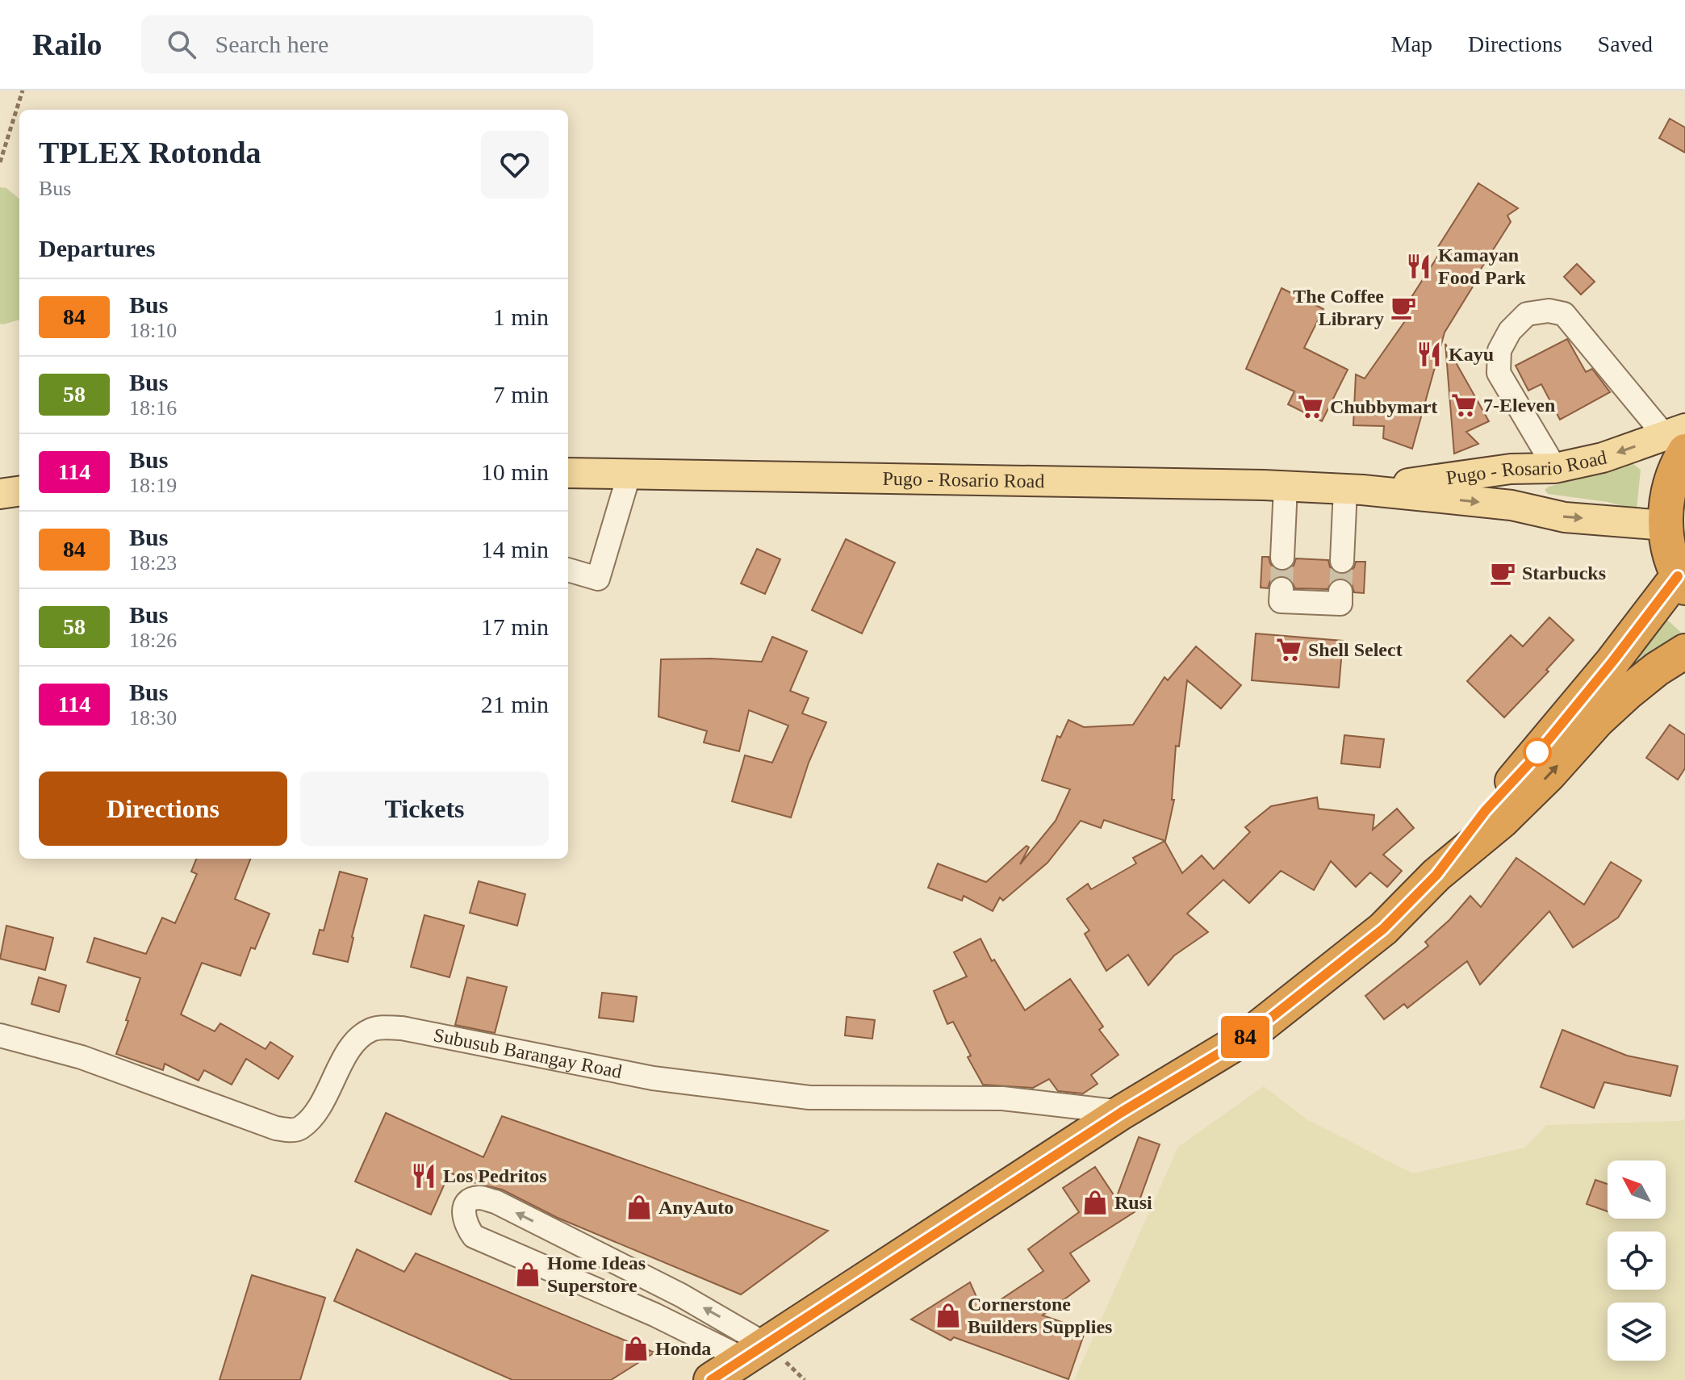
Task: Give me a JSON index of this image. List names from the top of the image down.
{
  "streets": {
    "main road": ["Pugo - Rosario Road"],
    "street": ["Subusub Barangay Road"]
  },
  "places": {
    "restaurant": ["Kamayan Food Park", "Kayu", "Los Pedritos"],
    "cafe": ["The Coffee Library", "Starbucks"],
    "supermarket": ["7-Eleven", "Chubbymart", "Shell Select"],
    "shop": [
      "Rusi",
      "AnyAuto",
      "Home Ideas Superstore",
      "Cornerstone Builders Supplies",
      "Honda"
    ]
  },
  "lines": ["bus line 84"],
  "north": "top left",
  "page": {
    "header": "Railo",
    "search": "Search here",
    "nav": ["Map", "Directions", "Saved"],
    "on_map": "84",
    "heading": [
      ["TPLEX Rotonda", "Bus"],
      "Departures"
    ],
    "list": [
      {
        "mark": "84",
        "name": "Bus",
        "note": "18:10",
        "value": "1 min"
      },
      {
        "mark": "58",
        "name": "Bus",
        "note": "18:16",
        "value": "7 min"
      },
      {
        "mark": "114",
        "name": "Bus",
        "note": "18:19",
        "value": "10 min"
      },
      {
        "mark": "84",
        "name": "Bus",
        "note": "18:23",
        "value": "14 min"
      },
      {
        "mark": "58",
        "name": "Bus",
        "note": "18:26",
        "value": "17 min"
      },
      {
        "mark": "114",
        "name": "Bus",
        "note": "18:30",
        "value": "21 min"
      }
    ],
    "buttons": ["Directions", "Tickets"]
  }
}
